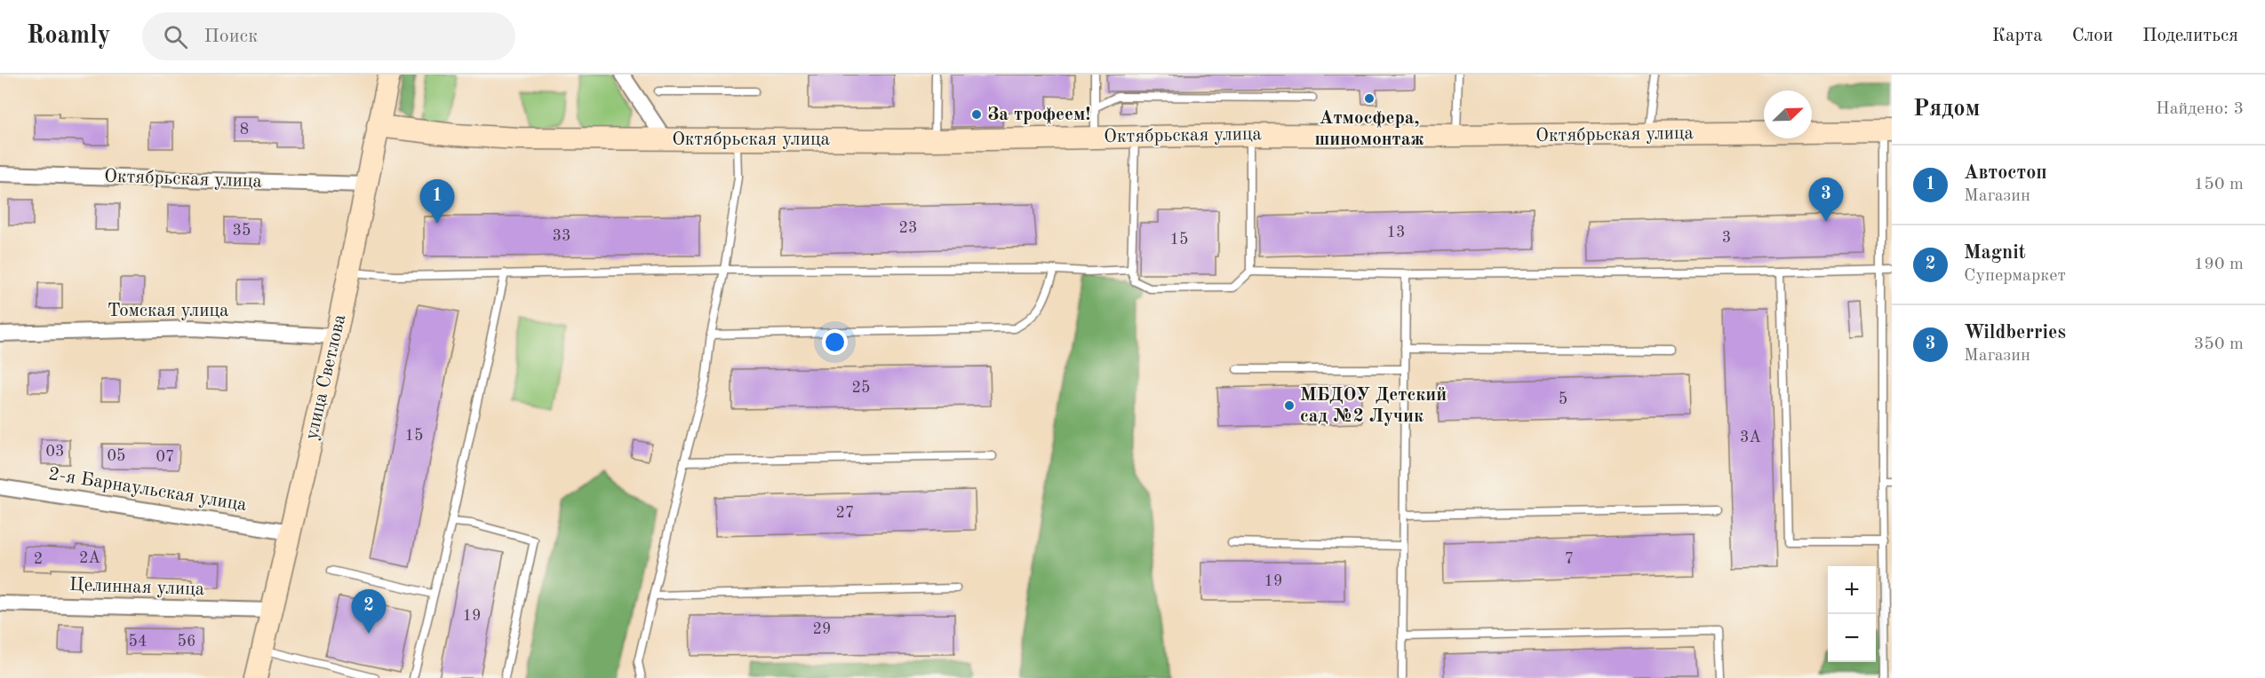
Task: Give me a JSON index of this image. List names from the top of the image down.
{
  "streets": {
    "main road": ["Октябрьская улица", "улица Светлова"],
    "street": ["Томская улица", "2-я Барнаульская улица", "Целинная улица"]
  },
  "crossings": [
    ["Октябрьская улица", "улица Светлова"],
    ["Томская улица", "улица Светлова"],
    ["улица Светлова", "2-я Барнаульская улица"],
    ["улица Светлова", "Целинная улица"]
  ],
  "places": ["Атмосфера, шиномонтаж", "За трофеем!", "МБДОУ Детский сад №2 Лучик"],
  "house_numbers": [
    "8",
    "23",
    "35",
    "13",
    "33",
    "3",
    "15",
    "25",
    "5",
    "15",
    "3А",
    "03",
    "05",
    "07",
    "27",
    "2А",
    "2",
    "7",
    "19",
    "19",
    "29",
    "54",
    "56"
  ],
  "north": "top right",
  "page": {
    "header": "Roamly",
    "search": "Поиск",
    "nav": ["Карта", "Слои", "Поделиться"],
    "heading": ["Рядом", "Найдено: 3"],
    "list": [
      {
        "mark": "1",
        "name": "Автостоп",
        "note": "Магазин",
        "value": "150 m"
      },
      {
        "mark": "2",
        "name": "Magnit",
        "note": "Супермаркет",
        "value": "190 m"
      },
      {
        "mark": "3",
        "name": "Wildberries",
        "note": "Магазин",
        "value": "350 m"
      }
    ],
    "pins": ["3", "1", "2"],
    "map_buttons": ["+", "−"]
  }
}
